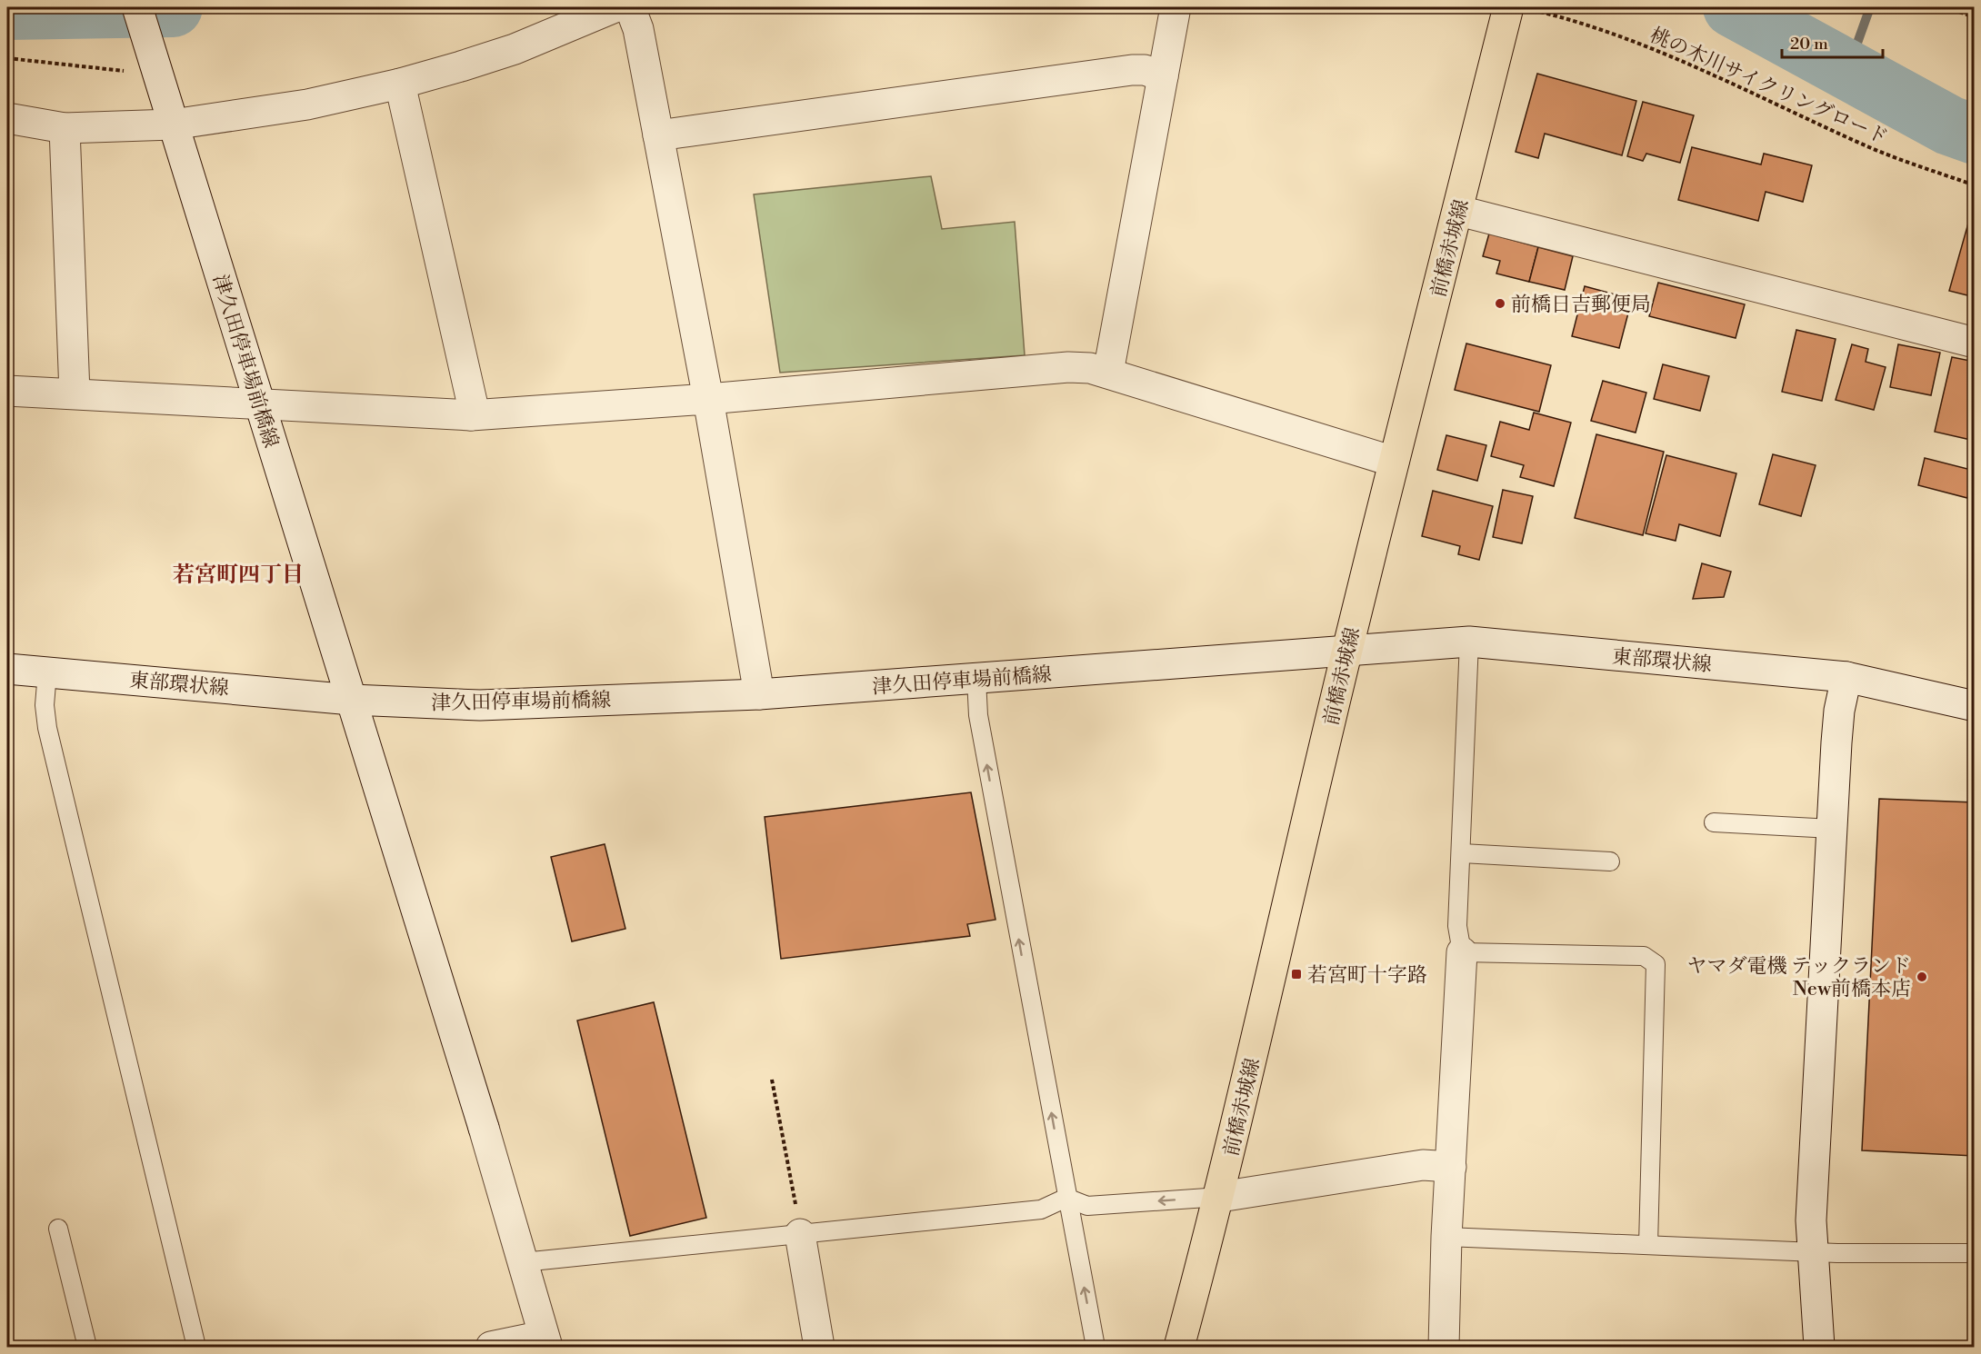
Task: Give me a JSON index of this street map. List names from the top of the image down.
{
  "streets": {
    "main road": ["前橋赤城線"],
    "street": ["津久田停車場前橋線", "東部環状線"],
    "path": ["桃の木川サイクリングロード"]
  },
  "crossings": [
    ["前橋赤城線", "津久田停車場前橋線"],
    ["前橋赤城線", "東部環状線"],
    ["津久田停車場前橋線", "東部環状線"]
  ],
  "districts": ["若宮町四丁目"],
  "places": {
    "other": ["前橋日吉郵便局", "ヤマダ電機 テックランド New前橋本店"],
    "transit": ["若宮町十字路"]
  },
  "scale_bar": "20 m"
}
